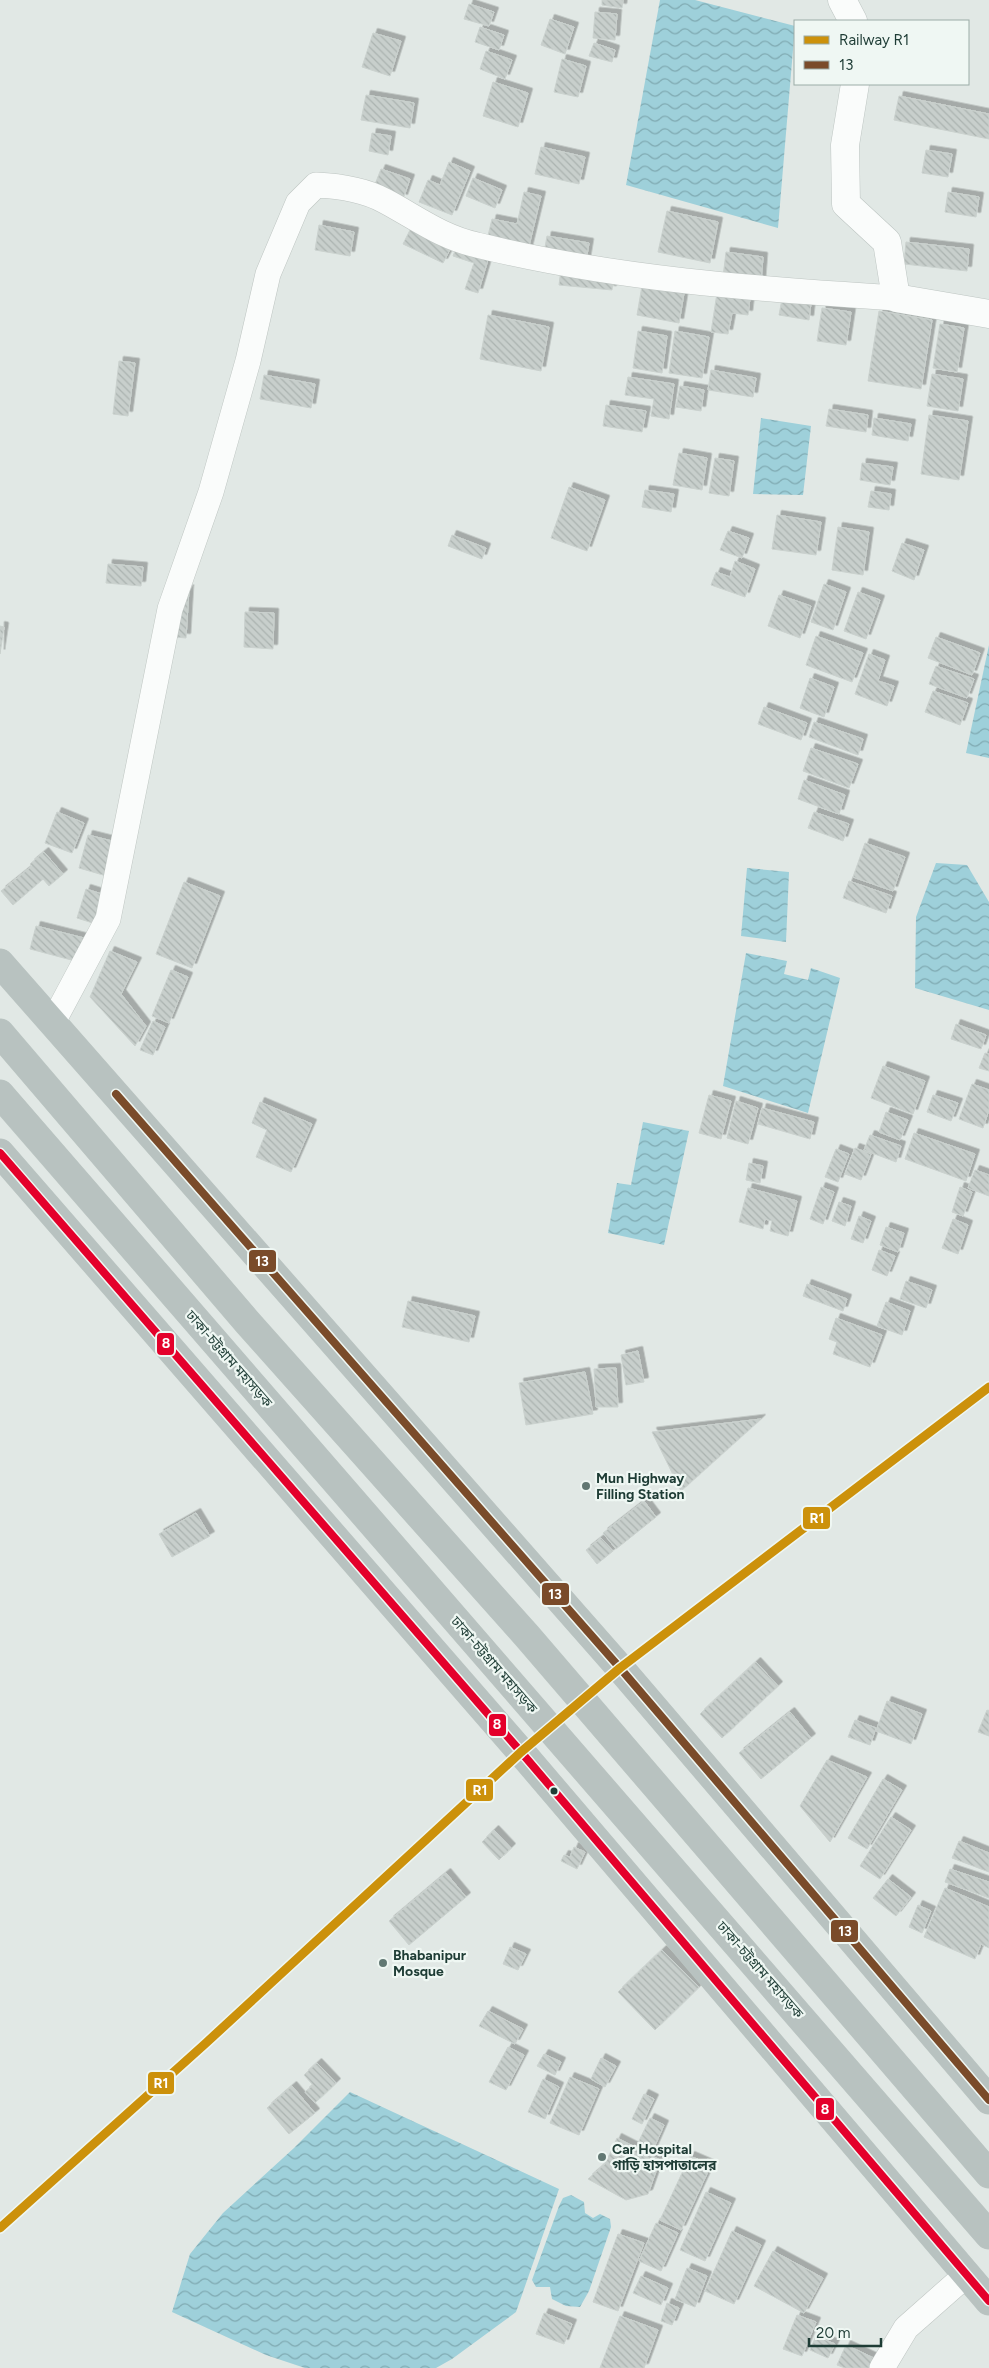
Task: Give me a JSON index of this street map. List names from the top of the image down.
{
  "streets": {
    "highway": ["ঢাকা-চট্টগ্রাম মহাসড়ক"]
  },
  "places": ["Mun Highway Filling Station", "Bhabanipur Mosque", "Car Hospital গাড়ি হাসপাতালের"],
  "lines": ["transit line 13", "transit line 8", "rail line R1"],
  "legend": ["Railway R1", "13"],
  "scale_bar": "20 m"
}
